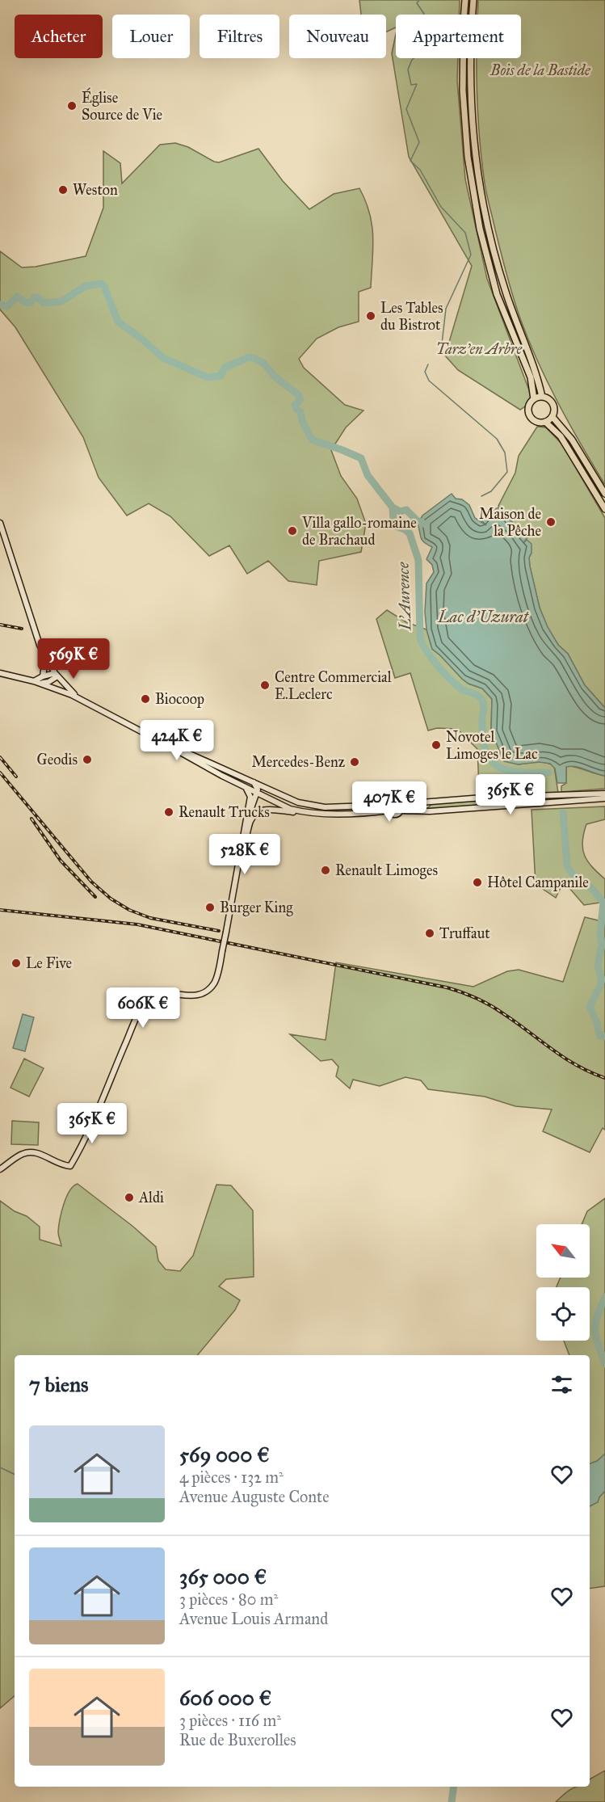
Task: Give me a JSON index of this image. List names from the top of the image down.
{
  "water": ["L'Aurence", "Lac d'Uzurat"],
  "parks": ["Bois de la Bastide", "Tarz'en Arbre"],
  "places": [
    "Église Source de Vie",
    "Weston",
    "Les Tables du Bistrot",
    "Maison de la Pêche",
    "Villa gallo-romaine de Brachaud",
    "Centre Commercial E.Leclerc",
    "Biocoop",
    "Novotel Limoges le Lac",
    "Geodis",
    "Mercedes-Benz",
    "Renault Trucks",
    "Renault Limoges",
    "Hôtel Campanile",
    "Burger King",
    "Truffaut",
    "Le Five",
    "Aldi"
  ],
  "north": "top left",
  "page": {
    "chip": [
      "Acheter",
      "Louer",
      "Filtres",
      "Nouveau",
      "Appartement"
    ],
    "price": [
      "569K €",
      "424K €",
      "365K €",
      "407K €",
      "528K €",
      "606K €",
      "365K €"
    ],
    "heading": "7 biens",
    "list": [
      {
        "name": "569 000 €",
        "note": "4 pièces · 132 m² · Avenue Auguste Conte"
      },
      {
        "name": "365 000 €",
        "note": "3 pièces · 80 m² · Avenue Louis Armand"
      },
      {
        "name": "606 000 €",
        "note": "3 pièces · 116 m² · Rue de Buxerolles"
      }
    ]
  }
}
